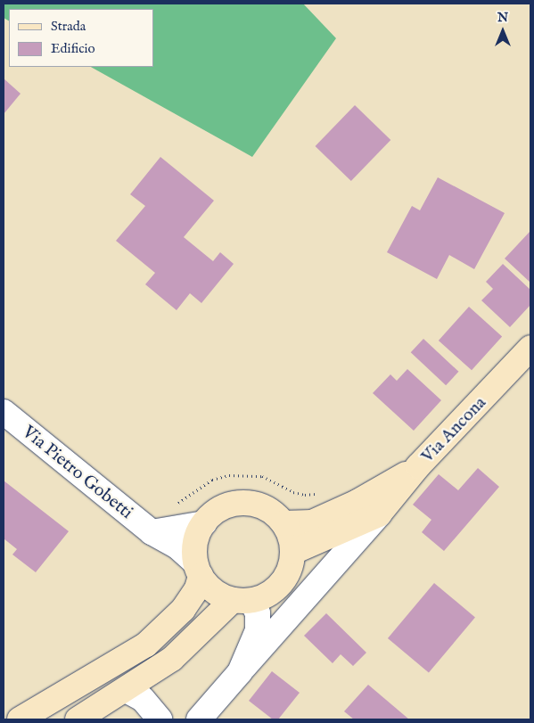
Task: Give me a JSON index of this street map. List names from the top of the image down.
{
  "streets": {
    "main road": ["Via Ancona"],
    "street": ["Via Pietro Gobetti"]
  },
  "crossings": [
    ["Via Ancona", "Via Pietro Gobetti"]
  ],
  "legend": ["Strada", "Edificio"],
  "north": "top"
}
